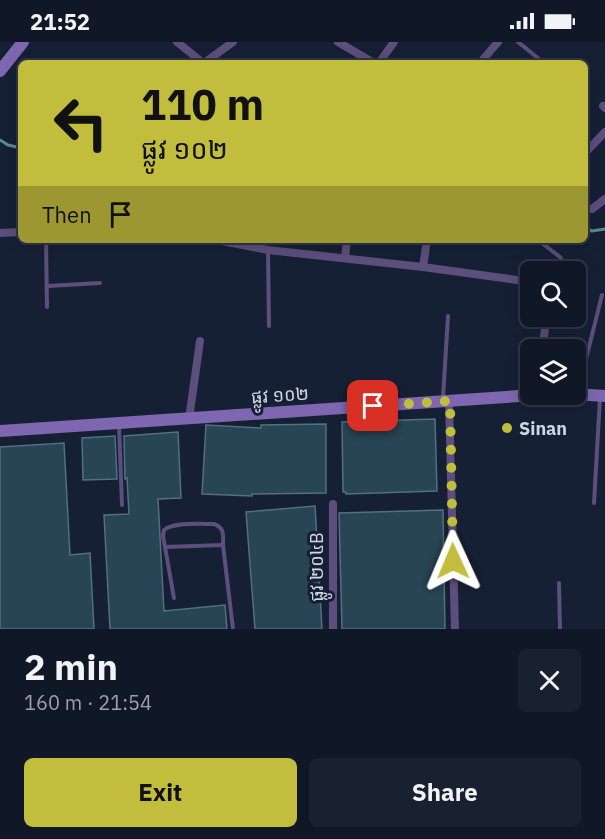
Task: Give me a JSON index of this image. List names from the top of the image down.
{
  "streets": {
    "street": ["ផ្លូវ ១០២", "ផ្លូវ ២០៤B"]
  },
  "places": ["Sinan"],
  "page": {
    "status": "21:52",
    "turn": ["110 m", "ផ្លូវ ១០២"],
    "then": "Then",
    "heading": ["2 min", "160 m · 21:54"],
    "buttons": ["Exit", "Share"]
  }
}
